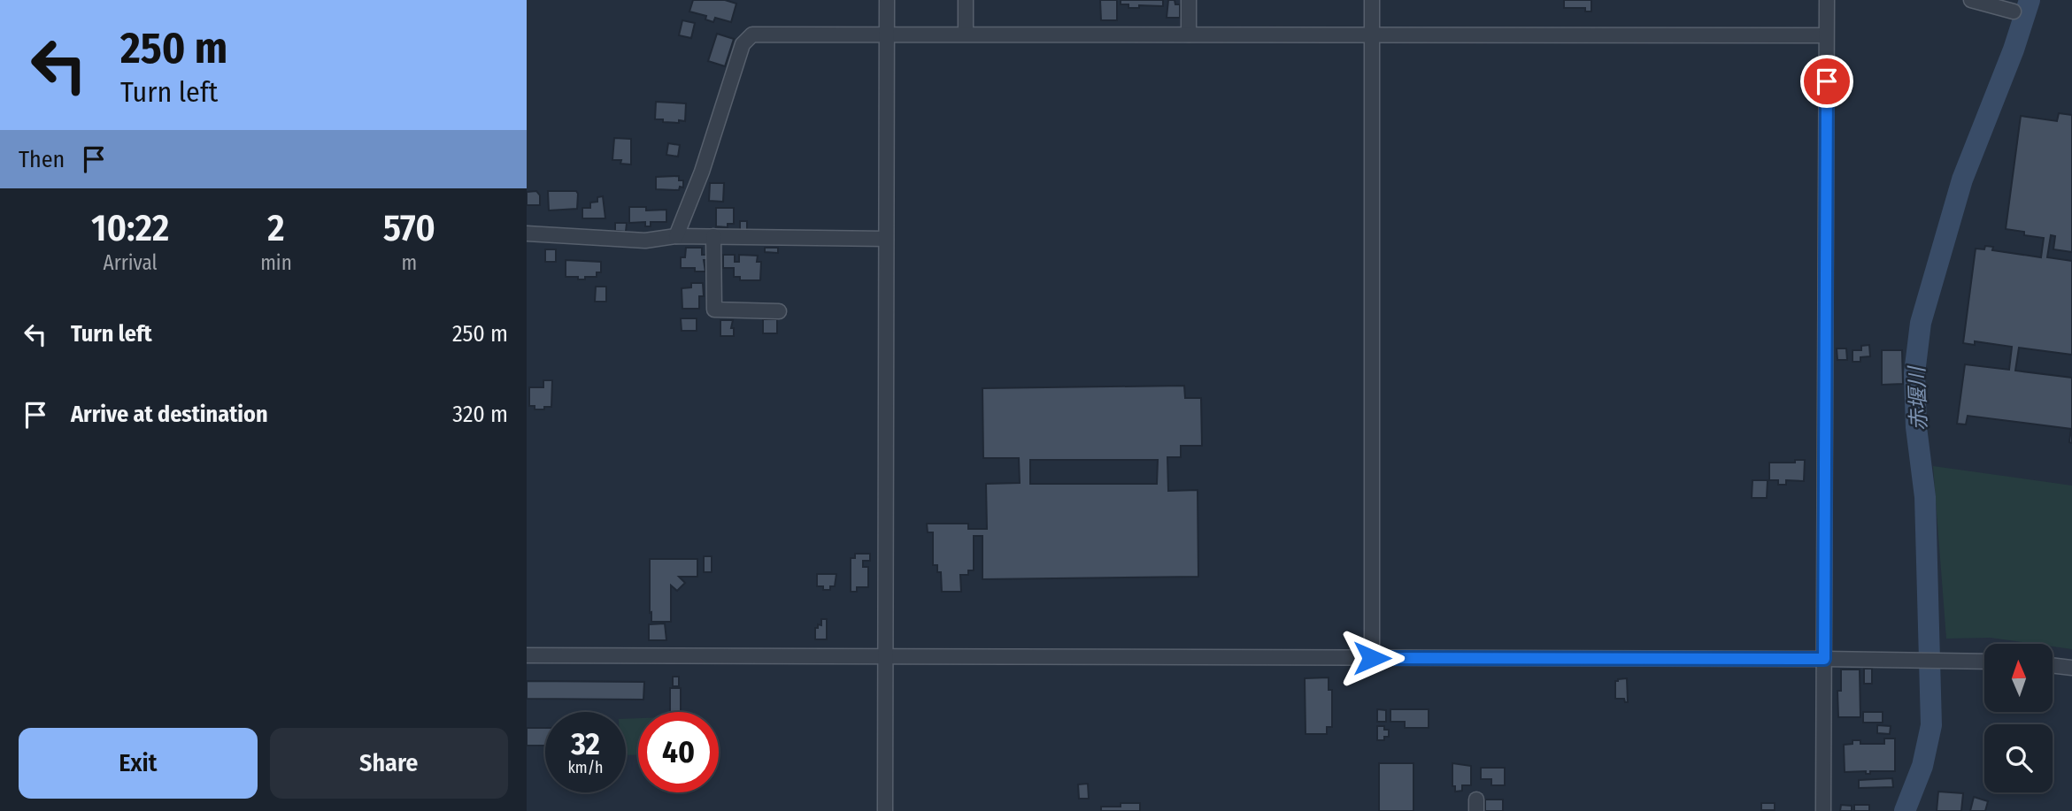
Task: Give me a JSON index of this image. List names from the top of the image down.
{
  "water": ["赤堰川"],
  "north": "top",
  "page": {
    "turn": ["250 m", "Turn left"],
    "then": "Then",
    "eta": [
      "10:22",
      "Arrival",
      "2",
      "min",
      "570",
      "m"
    ],
    "list": [
      {
        "name": "Turn left",
        "value": "250 m"
      },
      {
        "name": "Arrive at destination",
        "value": "320 m"
      }
    ],
    "speed": "32 km/h",
    "limit": "40",
    "buttons": ["Exit", "Share"]
  }
}
